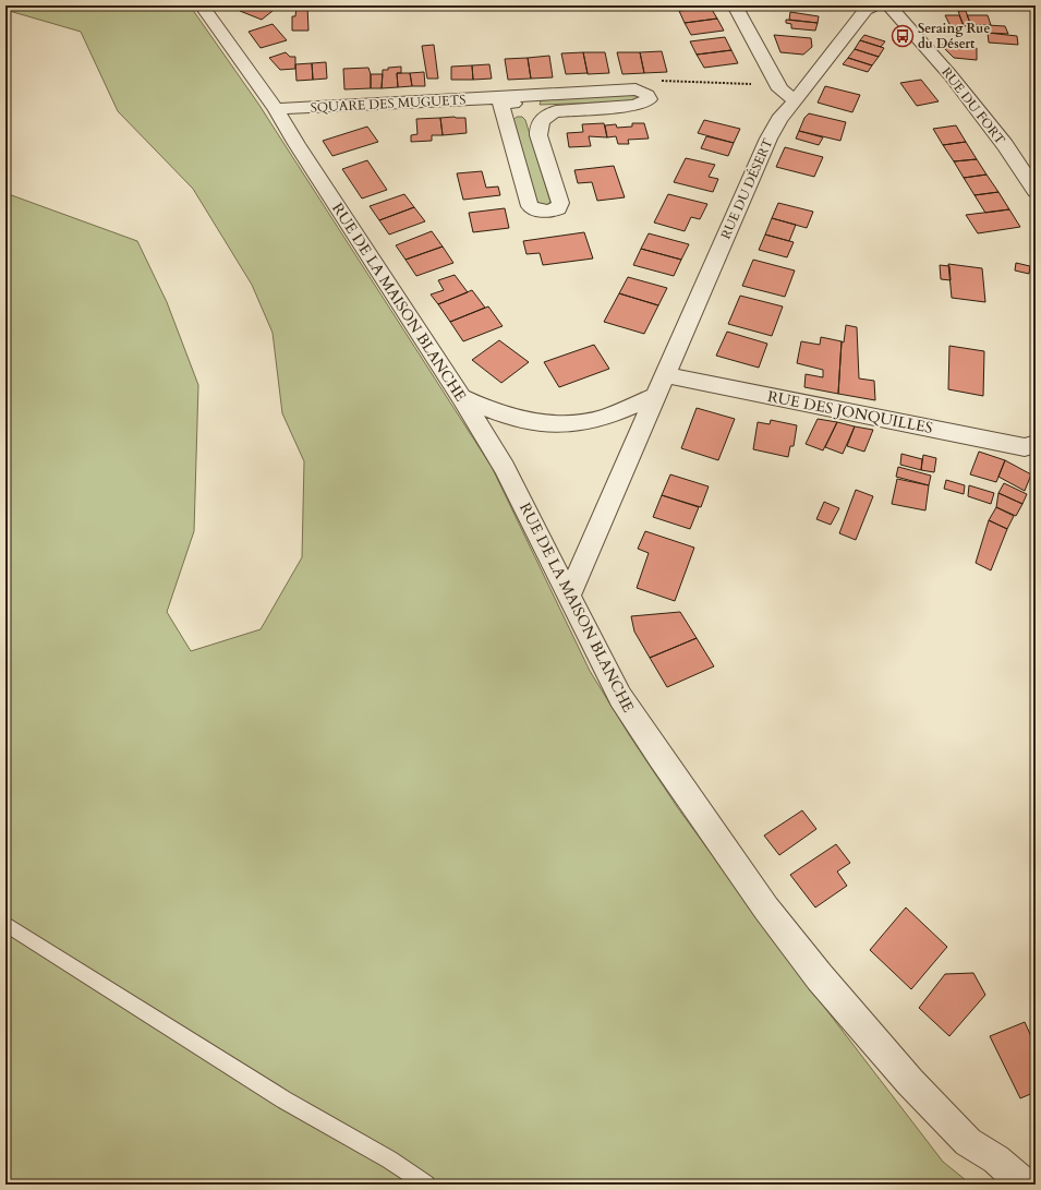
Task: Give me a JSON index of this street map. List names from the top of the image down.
{
  "streets": {
    "street": [
      "SQUARE DES MUGUETS",
      "RUE DU FORT",
      "RUE DU DÉSERT",
      "RUE DE LA MAISON BLANCHE",
      "RUE DES JONQUILLES"
    ]
  },
  "crossings": [
    ["SQUARE DES MUGUETS", "RUE DE LA MAISON BLANCHE"],
    ["RUE DU DÉSERT", "RUE DE LA MAISON BLANCHE"],
    ["RUE DU DÉSERT", "RUE DES JONQUILLES"]
  ],
  "places": {
    "bus stop": ["Seraing Rue du Désert"]
  }
}
